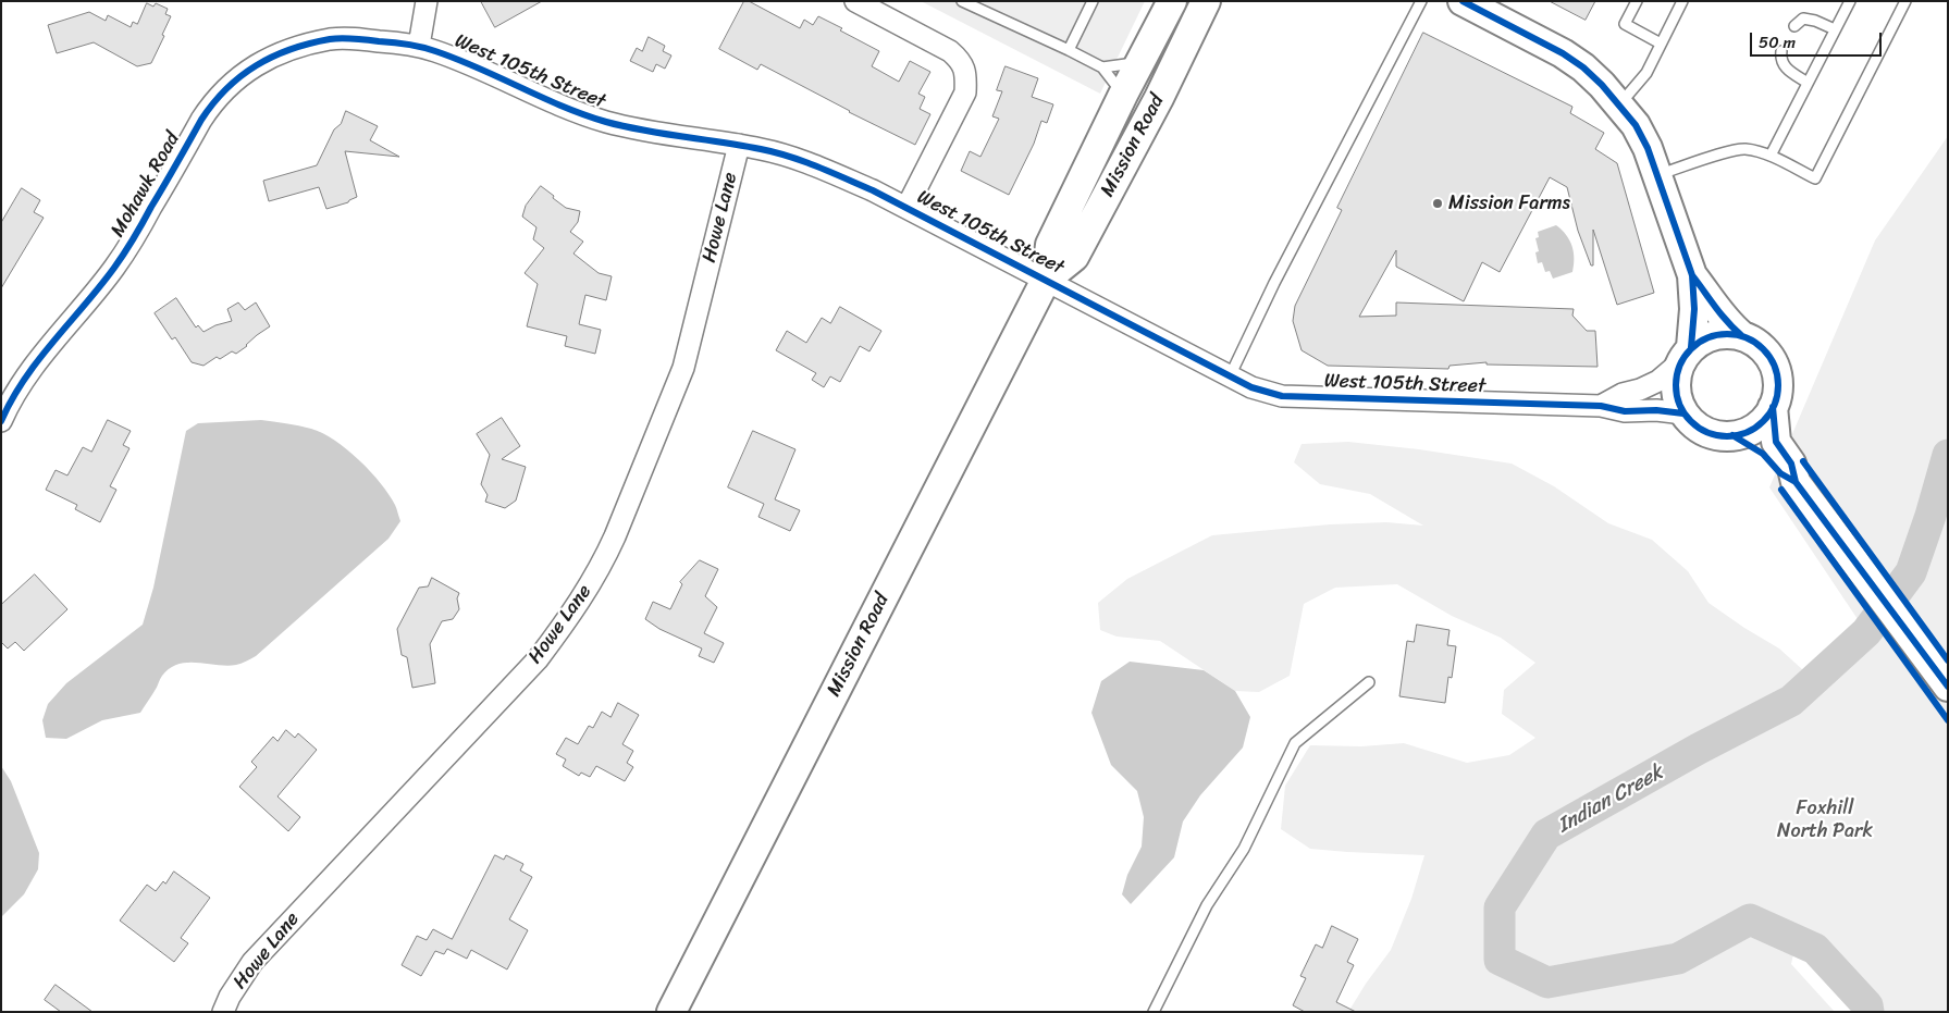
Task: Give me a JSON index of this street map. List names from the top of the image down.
{
  "streets": {
    "main road": ["Mission Road"],
    "street": ["West 105th Street", "Mohawk Road", "Howe Lane"]
  },
  "crossings": [
    ["West 105th Street", "Mission Road"],
    ["West 105th Street", "Mohawk Road"],
    ["West 105th Street", "Howe Lane"]
  ],
  "water": ["Indian Creek"],
  "parks": ["Foxhill North Park"],
  "places": ["Mission Farms"],
  "scale_bar": "50 m"
}
